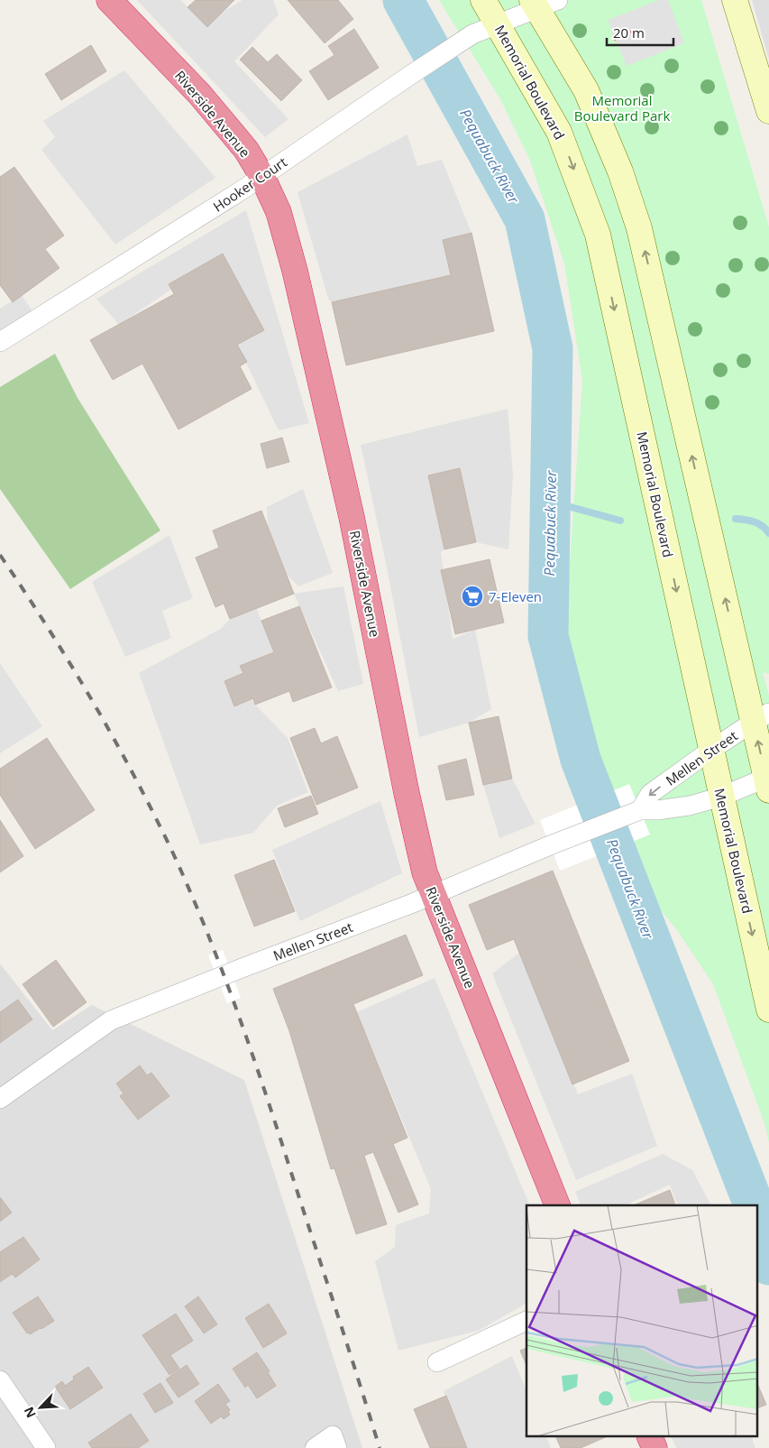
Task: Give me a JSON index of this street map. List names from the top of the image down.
{
  "streets": {
    "highway": ["Riverside Avenue"],
    "main road": ["Memorial Boulevard"],
    "street": ["Hooker Court", "Mellen Street"]
  },
  "crossings": [
    ["Memorial Boulevard", "Hooker Court"],
    ["Memorial Boulevard", "Mellen Street"],
    ["Riverside Avenue", "Hooker Court"],
    ["Riverside Avenue", "Mellen Street"]
  ],
  "water": ["Pequabuck River"],
  "parks": ["Memorial Boulevard Park"],
  "places": {
    "supermarket": ["7-Eleven"]
  },
  "scale_bar": "20 m",
  "north": "bottom left"
}
